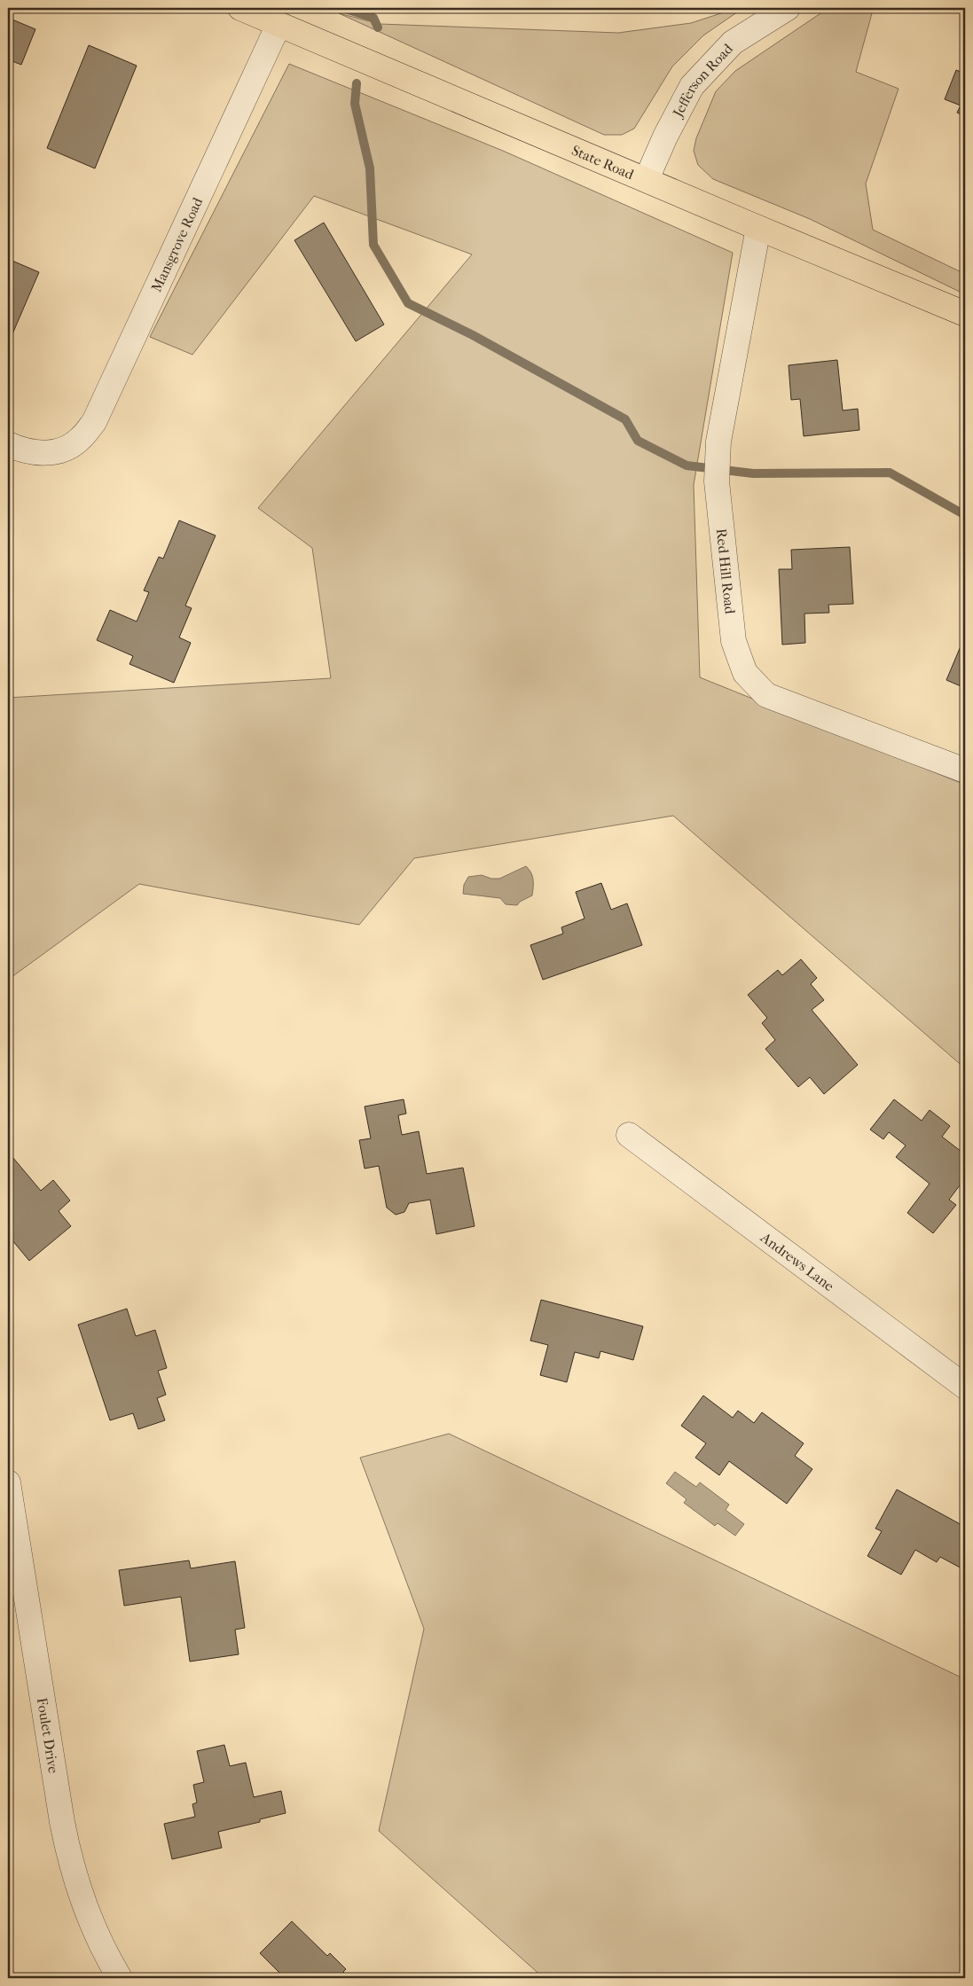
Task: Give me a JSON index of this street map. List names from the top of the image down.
{
  "streets": {
    "highway": ["State Road"],
    "street": [
      "Jefferson Road",
      "Mansgrove Road",
      "Red Hill Road",
      "Andrews Lane",
      "Foulet Drive"
    ]
  },
  "crossings": [
    ["Jefferson Road", "State Road"],
    ["State Road", "Mansgrove Road"],
    ["State Road", "Red Hill Road"]
  ]
}
